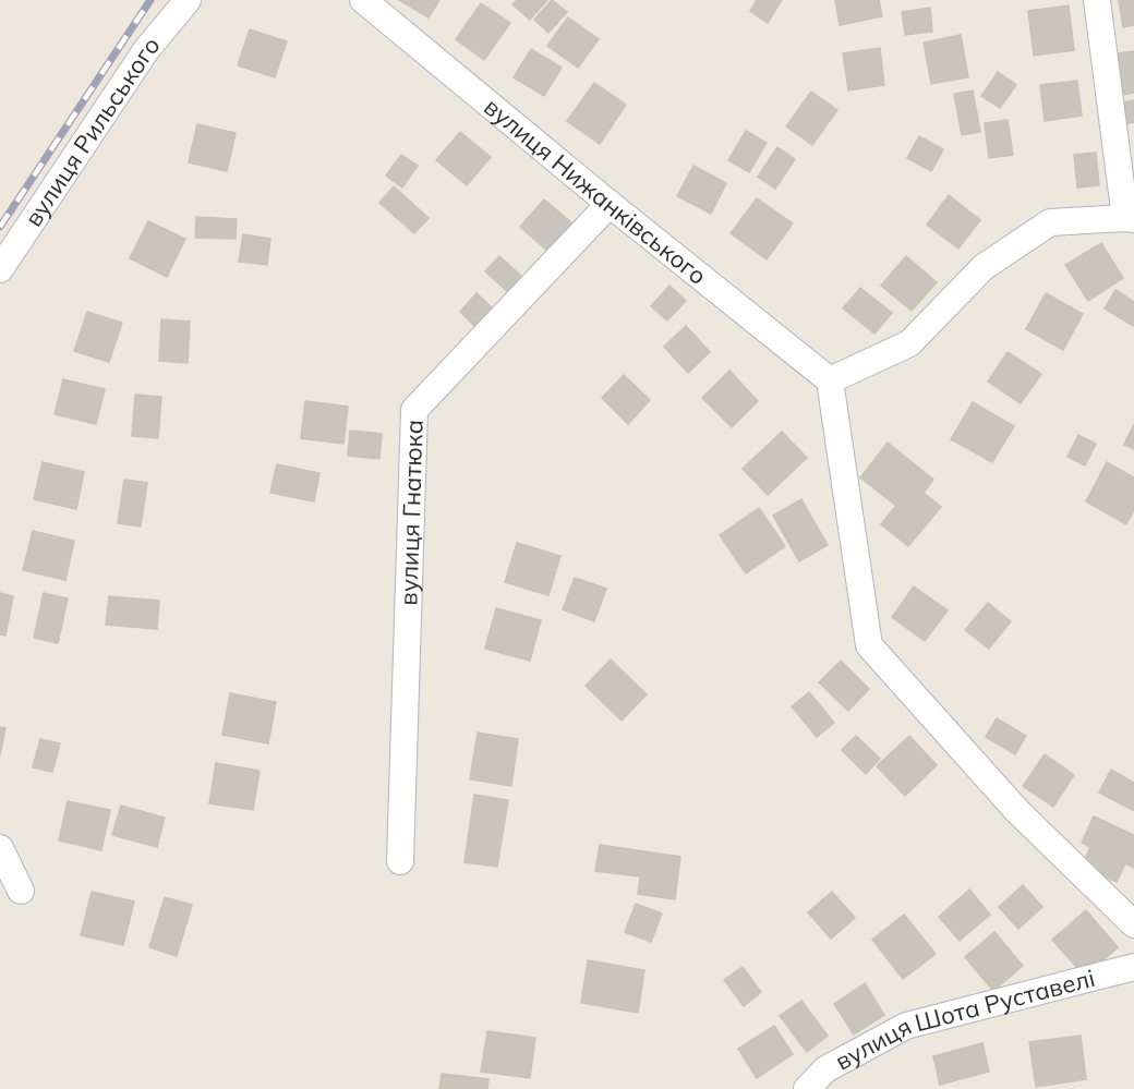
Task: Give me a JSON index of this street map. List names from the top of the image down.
{
  "streets": {
    "street": [
      "вулиця Рильського",
      "вулиця Нижанківського",
      "вулиця Гнатюка",
      "вулиця Шота Руставелі"
    ]
  },
  "crossings": [
    ["вулиця Нижанківського", "вулиця Гнатюка"]
  ]
}
